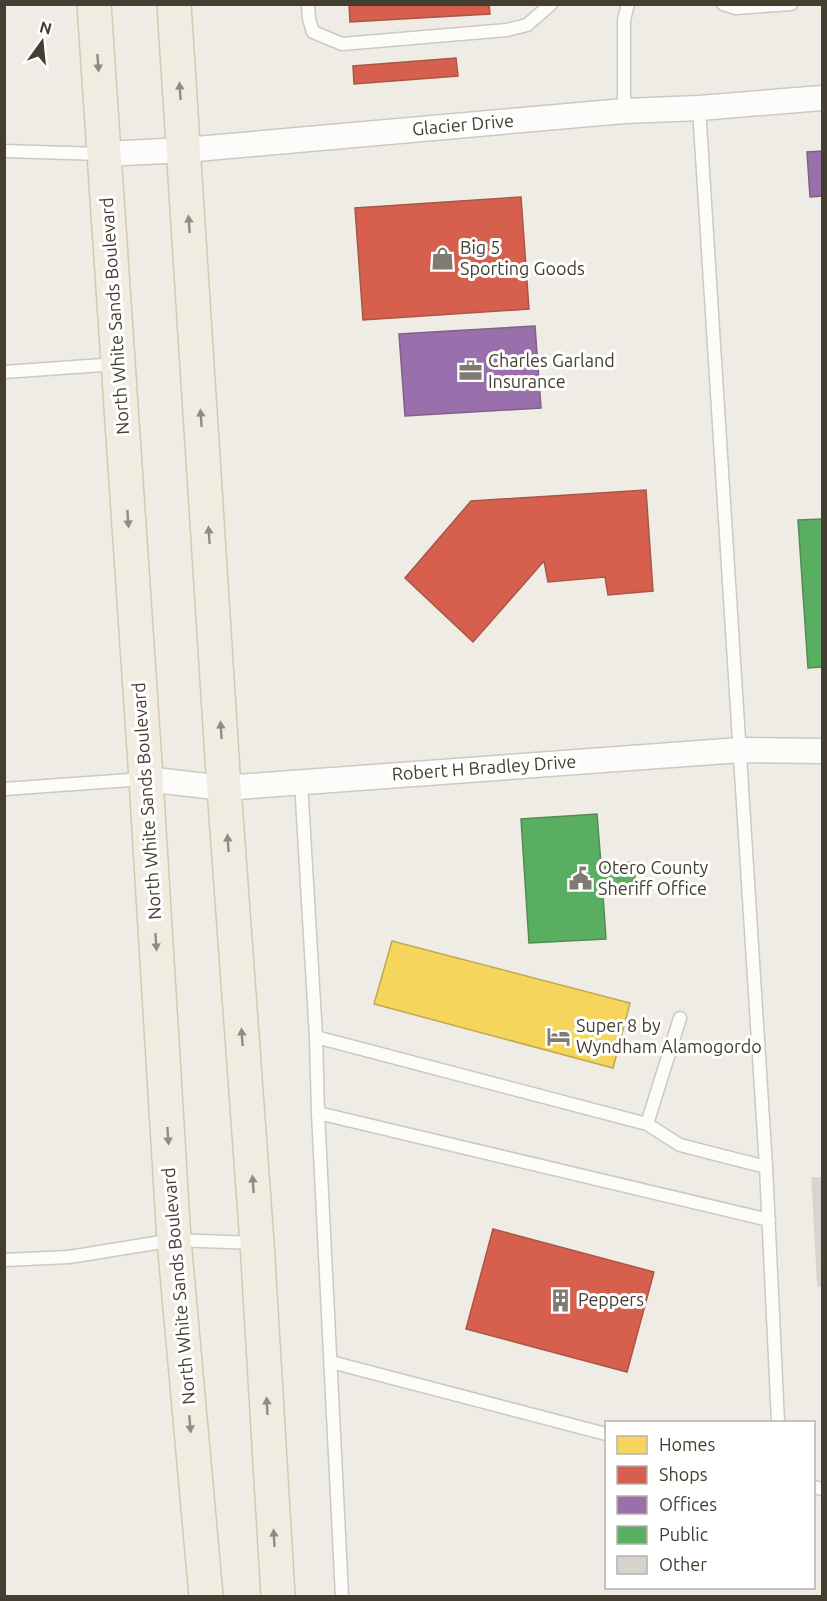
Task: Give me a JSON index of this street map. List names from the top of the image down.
{
  "streets": {
    "main road": ["North White Sands Boulevard"],
    "street": ["Glacier Drive", "Robert H Bradley Drive"]
  },
  "crossings": [
    ["Glacier Drive", "North White Sands Boulevard"],
    ["North White Sands Boulevard", "Robert H Bradley Drive"]
  ],
  "places": {
    "shop": ["Big 5 Sporting Goods"],
    "office": ["Charles Garland Insurance"],
    "public building": ["Otero County Sheriff Office"],
    "hotel": ["Super 8 by Wyndham Alamogordo"],
    "building": ["Peppers"]
  },
  "legend": [
    "Homes",
    "Shops",
    "Offices",
    "Public",
    "Other"
  ],
  "north": "top"
}
